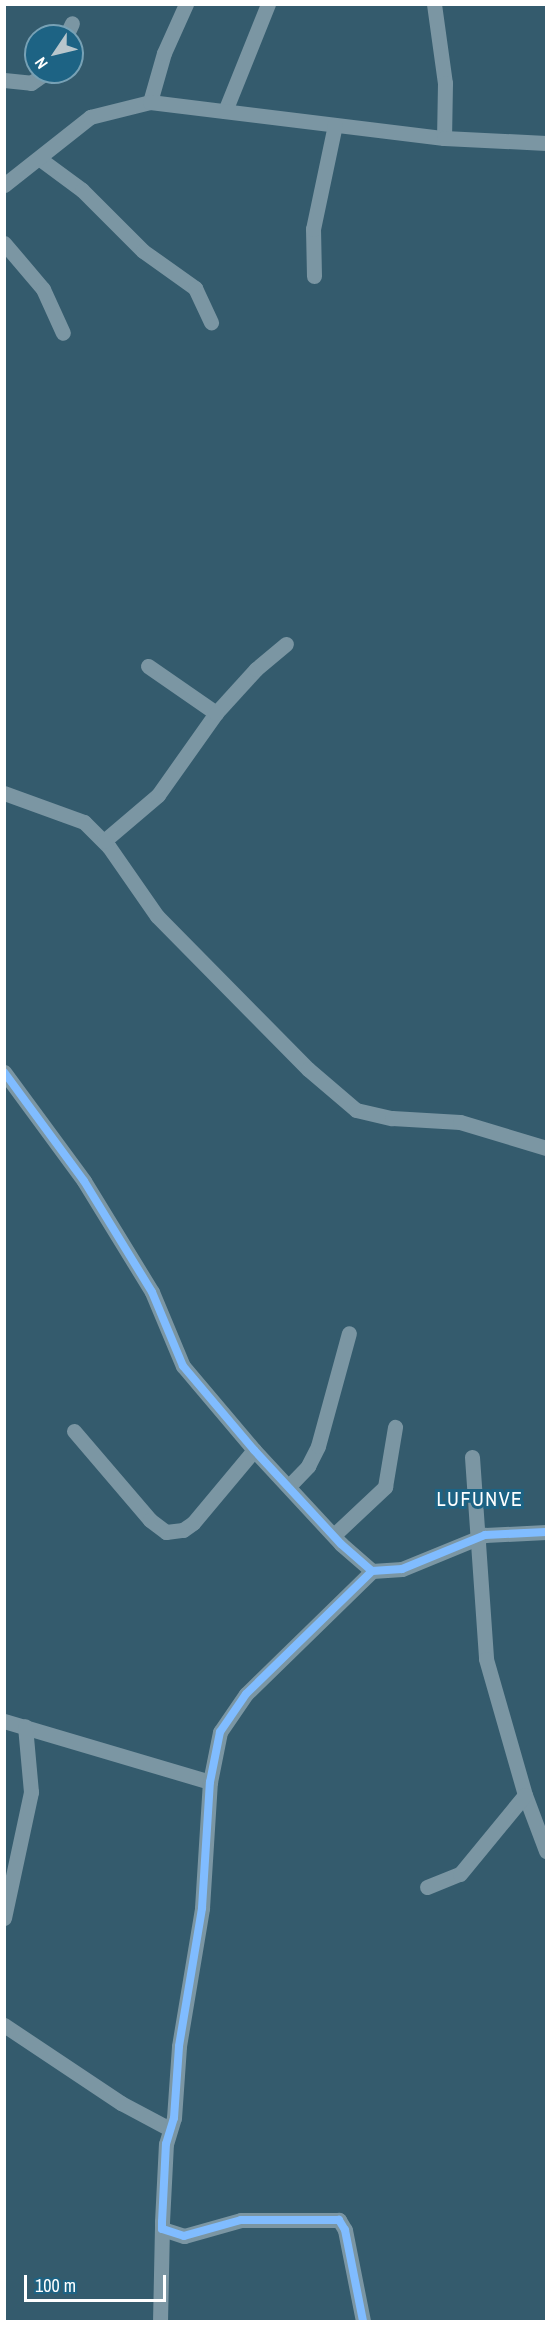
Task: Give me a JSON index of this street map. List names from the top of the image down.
{
  "districts": ["LUFUNVE"],
  "scale_bar": "100 m",
  "north": "bottom left"
}
